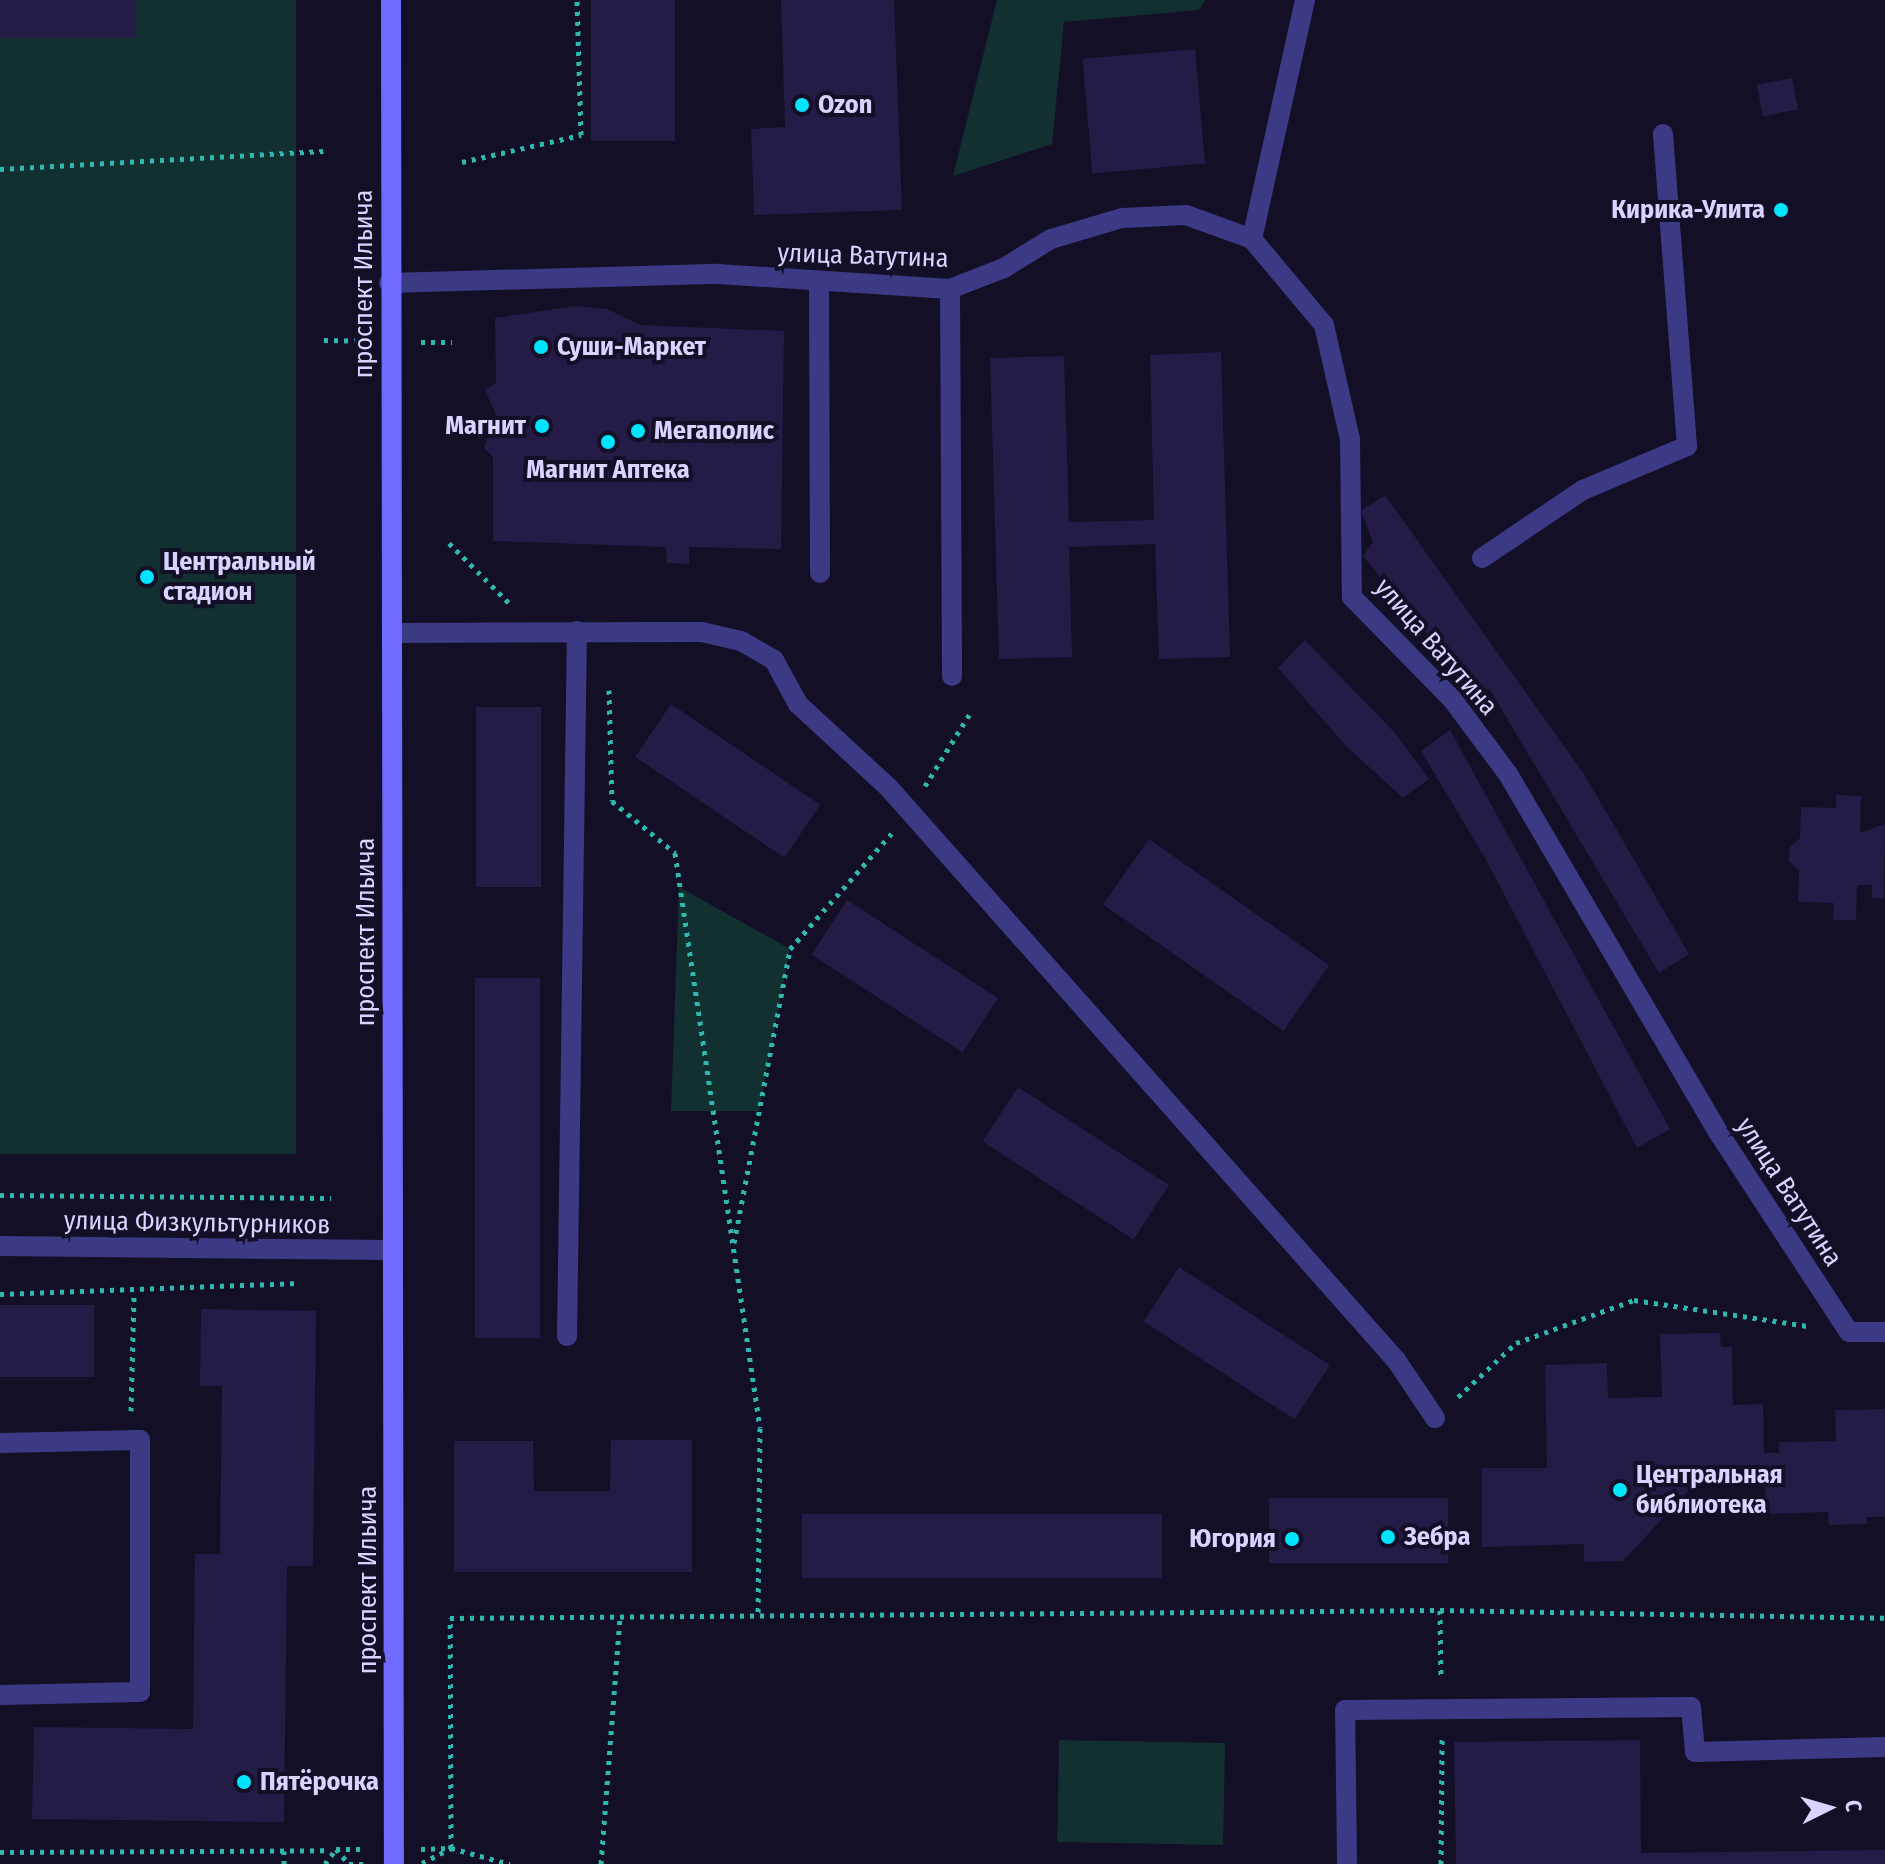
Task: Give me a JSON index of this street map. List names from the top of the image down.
{
  "streets": {
    "main road": ["проспект Ильича"],
    "street": ["улица Ватутина", "улица Физкультурников"]
  },
  "crossings": [
    ["улица Ватутина", "проспект Ильича"],
    ["проспект Ильича", "улица Физкультурников"]
  ],
  "places": [
    "Ozon",
    "Кирика-Улита",
    "Суши-Маркет",
    "Магнит",
    "Мегаполис",
    "Магнит Аптека",
    "Центральный стадион",
    "Центральная библиотека",
    "Зебра",
    "Югория",
    "Пятёрочка"
  ],
  "north": "right"
}
